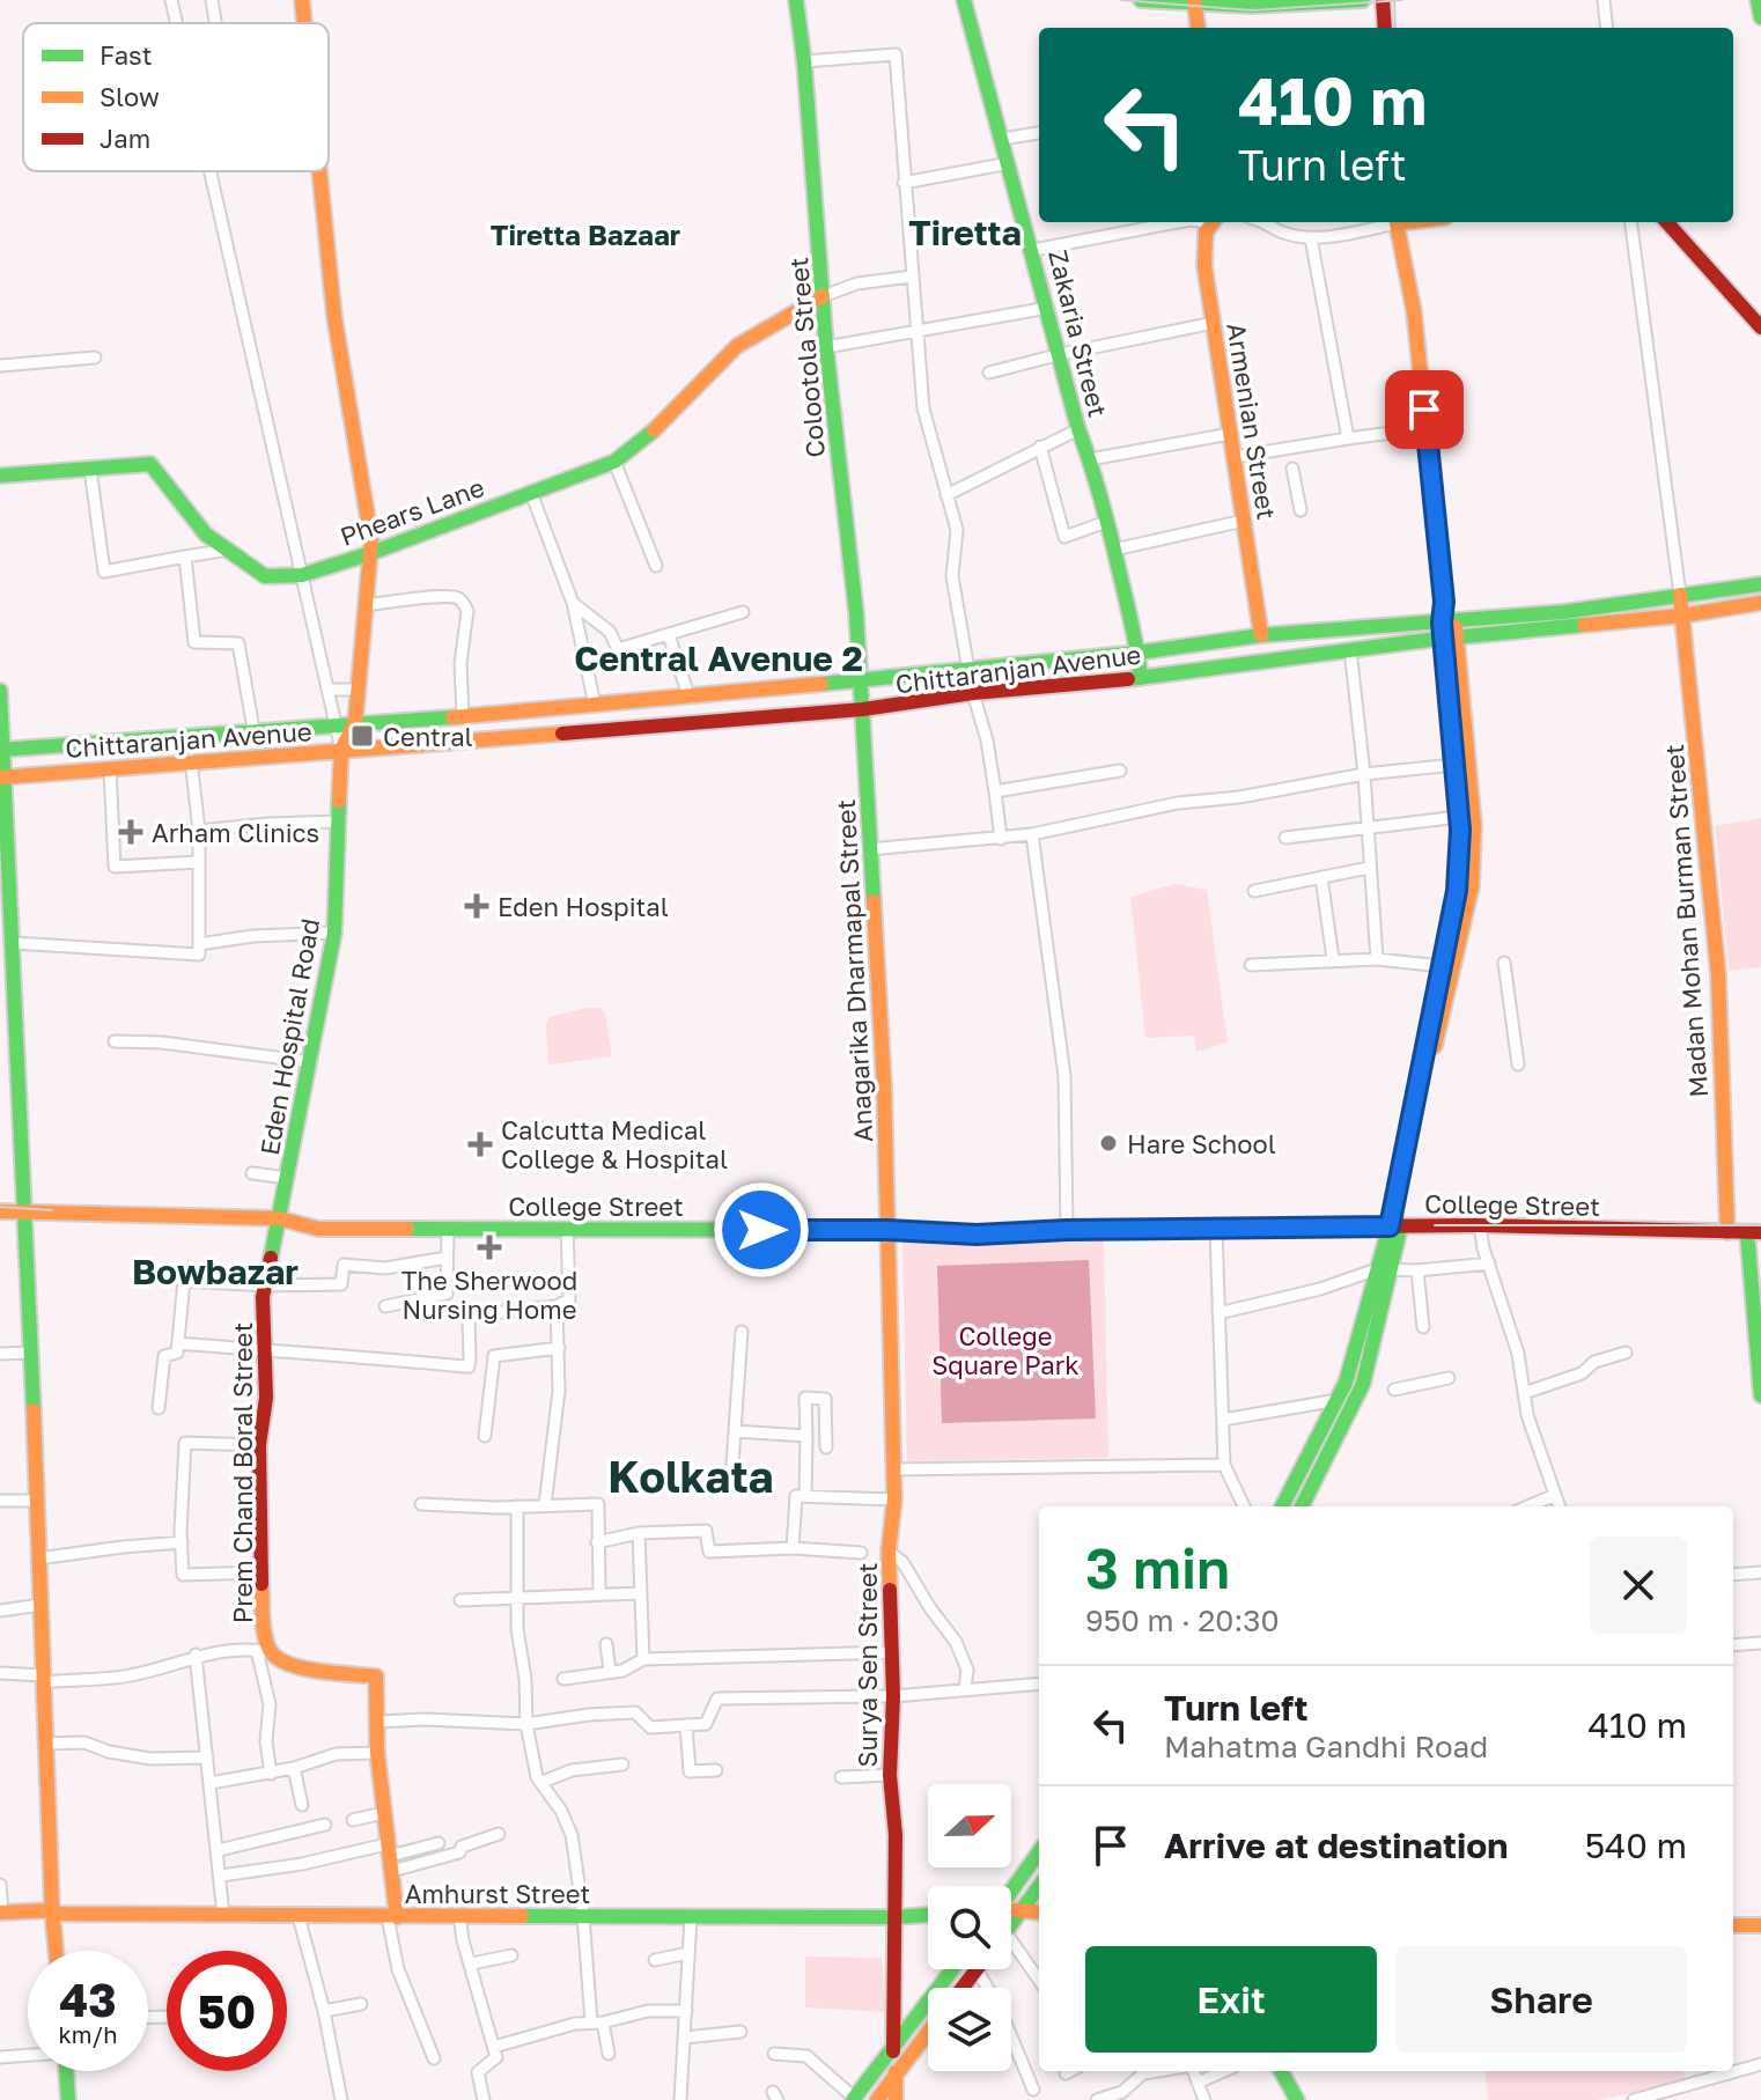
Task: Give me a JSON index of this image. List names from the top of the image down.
{
  "streets": {
    "main road": [
      "Zakaria Street",
      "Colootola Street",
      "Armenian Street",
      "Phears Lane",
      "Chittaranjan Avenue",
      "Madan Mohan Burman Street",
      "Anagarika Dharmapal Street",
      "Eden Hospital Road",
      "College Street",
      "Prem Chand Boral Street",
      "Surya Sen Street",
      "Amhurst Street"
    ]
  },
  "crossings": [
    ["Zakaria Street", "Chittaranjan Avenue"],
    ["Colootola Street", "Phears Lane"],
    ["Colootola Street", "Chittaranjan Avenue"],
    ["Colootola Street", "Anagarika Dharmapal Street"],
    ["Chittaranjan Avenue", "Madan Mohan Burman Street"],
    ["Chittaranjan Avenue", "Anagarika Dharmapal Street"],
    ["Chittaranjan Avenue", "Eden Hospital Road"],
    ["Madan Mohan Burman Street", "College Street"],
    ["Anagarika Dharmapal Street", "College Street"],
    ["Anagarika Dharmapal Street", "Surya Sen Street"],
    ["Eden Hospital Road", "College Street"],
    ["Eden Hospital Road", "Prem Chand Boral Street"],
    ["College Street", "Prem Chand Boral Street"],
    ["College Street", "Surya Sen Street"],
    ["Prem Chand Boral Street", "Amhurst Street"],
    ["Surya Sen Street", "Amhurst Street"]
  ],
  "districts": [
    "Tiretta",
    "Tiretta Bazaar",
    "Central Avenue 2",
    "Bowbazar",
    "Kolkata"
  ],
  "parks": ["College Square Park"],
  "places": {
    "transit": ["Central"],
    "health": [
      "Arham Clinics",
      "Eden Hospital",
      "Calcutta Medical College & Hospital",
      "The Sherwood Nursing Home"
    ],
    "other": ["Hare School"]
  },
  "legend": ["Fast", "Slow", "Jam"],
  "north": "right",
  "page": {
    "turn": ["410 m", "Turn left"],
    "heading": ["3 min", "950 m · 20:30"],
    "list": [
      {
        "name": "Turn left",
        "note": "Mahatma Gandhi Road",
        "value": "410 m"
      },
      {
        "name": "Arrive at destination",
        "value": "540 m"
      }
    ],
    "buttons": ["Exit", "Share"],
    "speed": "43 km/h",
    "limit": "50"
  }
}
